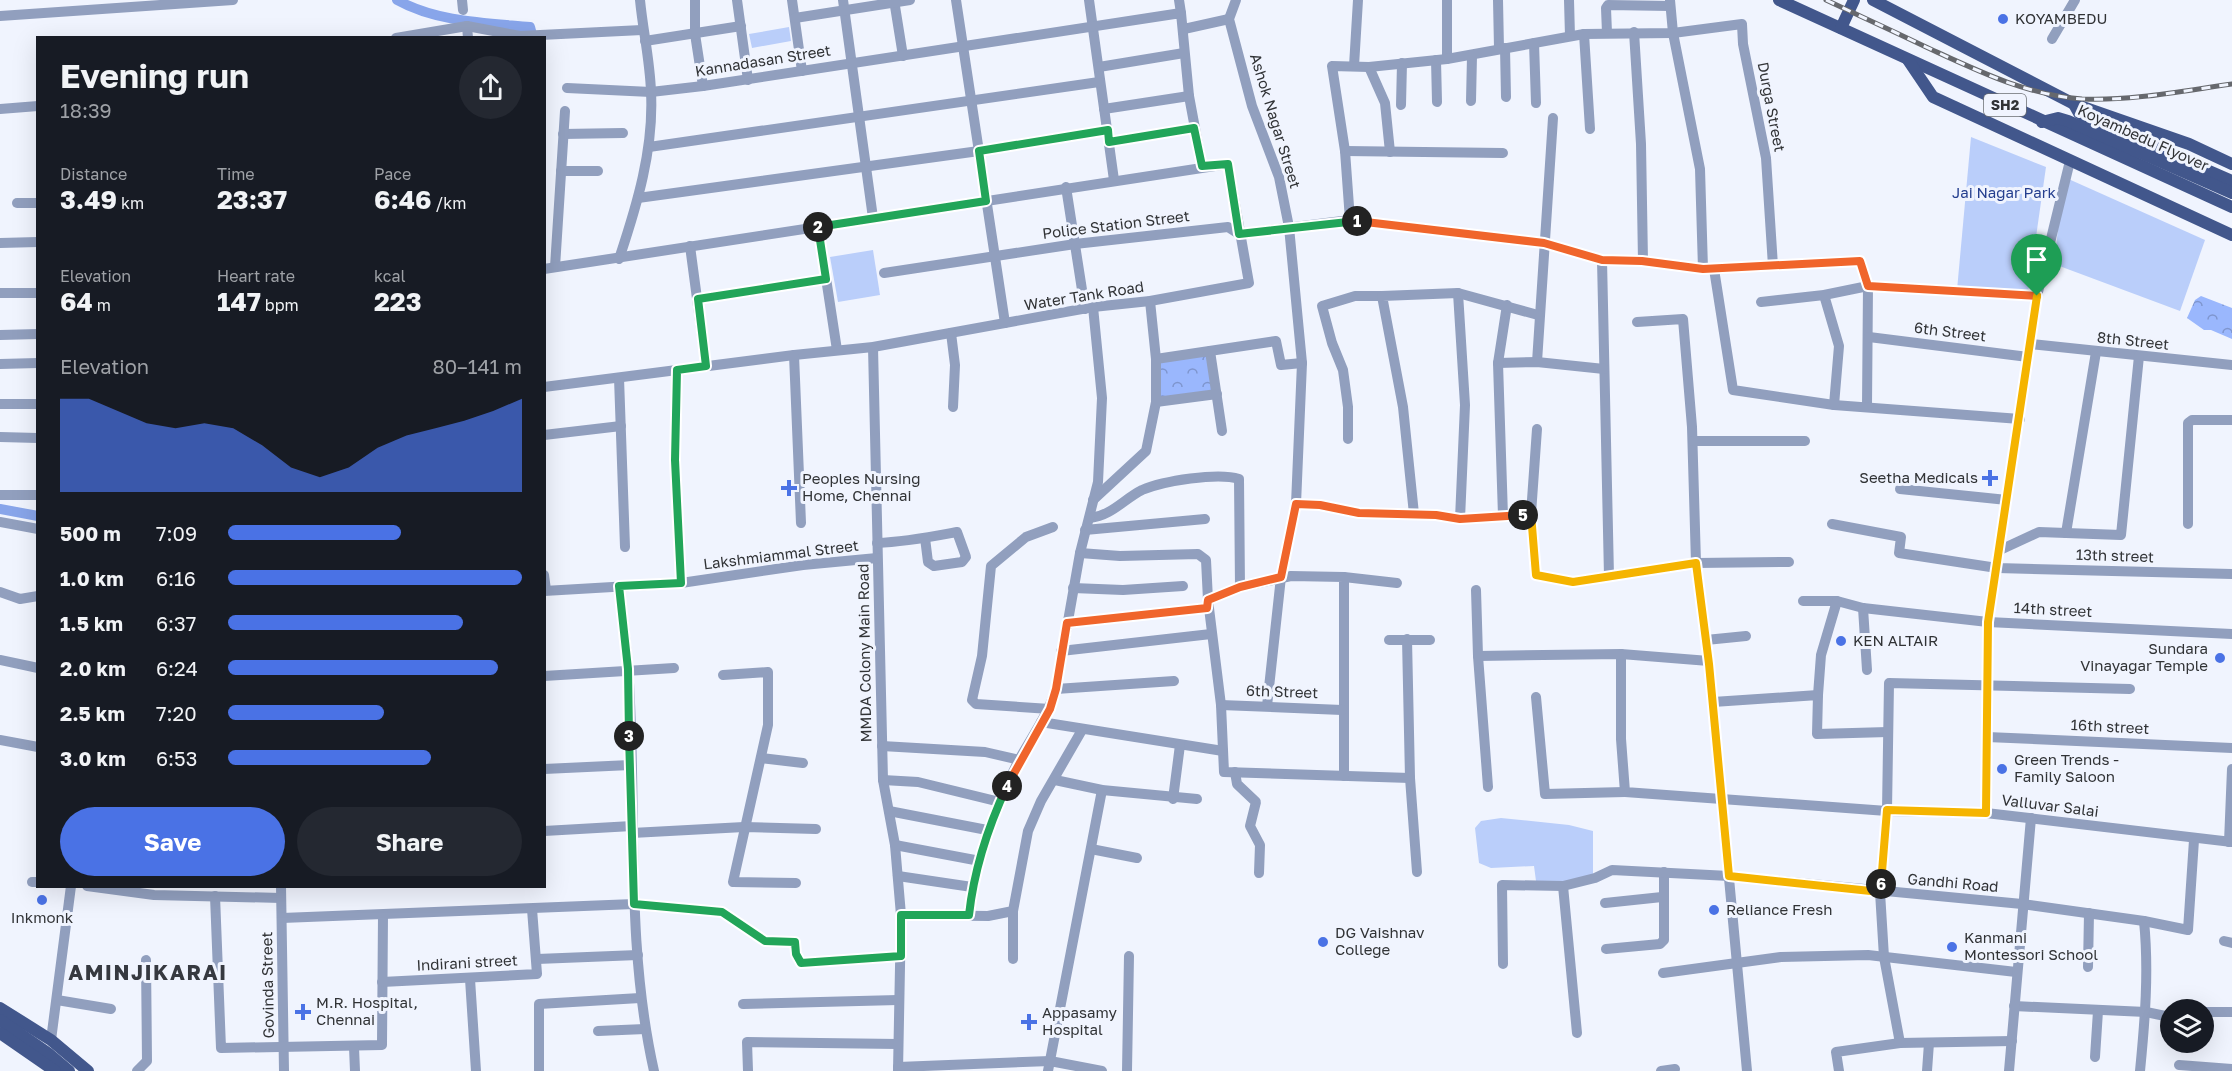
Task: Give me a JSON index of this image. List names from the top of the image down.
{
  "streets": {
    "main road": ["SH2", "Koyambedu Flyover"],
    "street": [
      "Kannadasan Street",
      "Durga Street",
      "Ashok Nagar Street",
      "Police Station Street",
      "Water Tank Road",
      "6th Street",
      "8th Street",
      "Lakshmiammal Street",
      "13th street",
      "14th street",
      "MMDA Colony Main Road",
      "16th street",
      "Valluvar Salai",
      "Gandhi Road",
      "Indirani street",
      "Govinda Street"
    ]
  },
  "crossings": [
    ["SH2", "Koyambedu Flyover"],
    ["Durga Street", "Police Station Street"],
    ["Ashok Nagar Street", "Police Station Street"],
    ["Ashok Nagar Street", "6th Street"],
    ["Police Station Street", "Water Tank Road"],
    ["Water Tank Road", "MMDA Colony Main Road"],
    ["Lakshmiammal Street", "MMDA Colony Main Road"],
    ["Valluvar Salai", "Gandhi Road"]
  ],
  "districts": ["AMINJIKARAI"],
  "parks": ["Jai Nagar Park"],
  "places": {
    "other": [
      "KOYAMBEDU",
      "KEN ALTAIR",
      "Sundara Vinayagar Temple",
      "Green Trends - Family Saloon",
      "Inkmonk",
      "Reliance Fresh",
      "DG Vaishnav College",
      "Kanmani Montessori School"
    ],
    "health": [
      "Seetha Medicals",
      "Peoples Nursing Home, Chennai",
      "M.R. Hospital, Chennai",
      "Appasamy Hospital"
    ]
  },
  "page": {
    "heading": ["Evening run", "18:39"],
    "stats": [
      ["Distance", "3.49 km"],
      ["Time", "23:37"],
      ["Pace", "6:46 /km"],
      ["Elevation", "64 m"],
      ["Heart rate", "147 bpm"],
      ["kcal", "223"]
    ],
    "pins": [
      "1",
      "2",
      "5",
      "3",
      "4",
      "6"
    ],
    "chart": ["Elevation", "80–141 m"],
    "list": [
      {
        "name": "500 m",
        "note": "7:09"
      },
      {
        "name": "1.0 km",
        "note": "6:16"
      },
      {
        "name": "1.5 km",
        "note": "6:37"
      },
      {
        "name": "2.0 km",
        "note": "6:24"
      },
      {
        "name": "2.5 km",
        "note": "7:20"
      },
      {
        "name": "3.0 km",
        "note": "6:53"
      }
    ],
    "buttons": ["Save", "Share"]
  }
}
